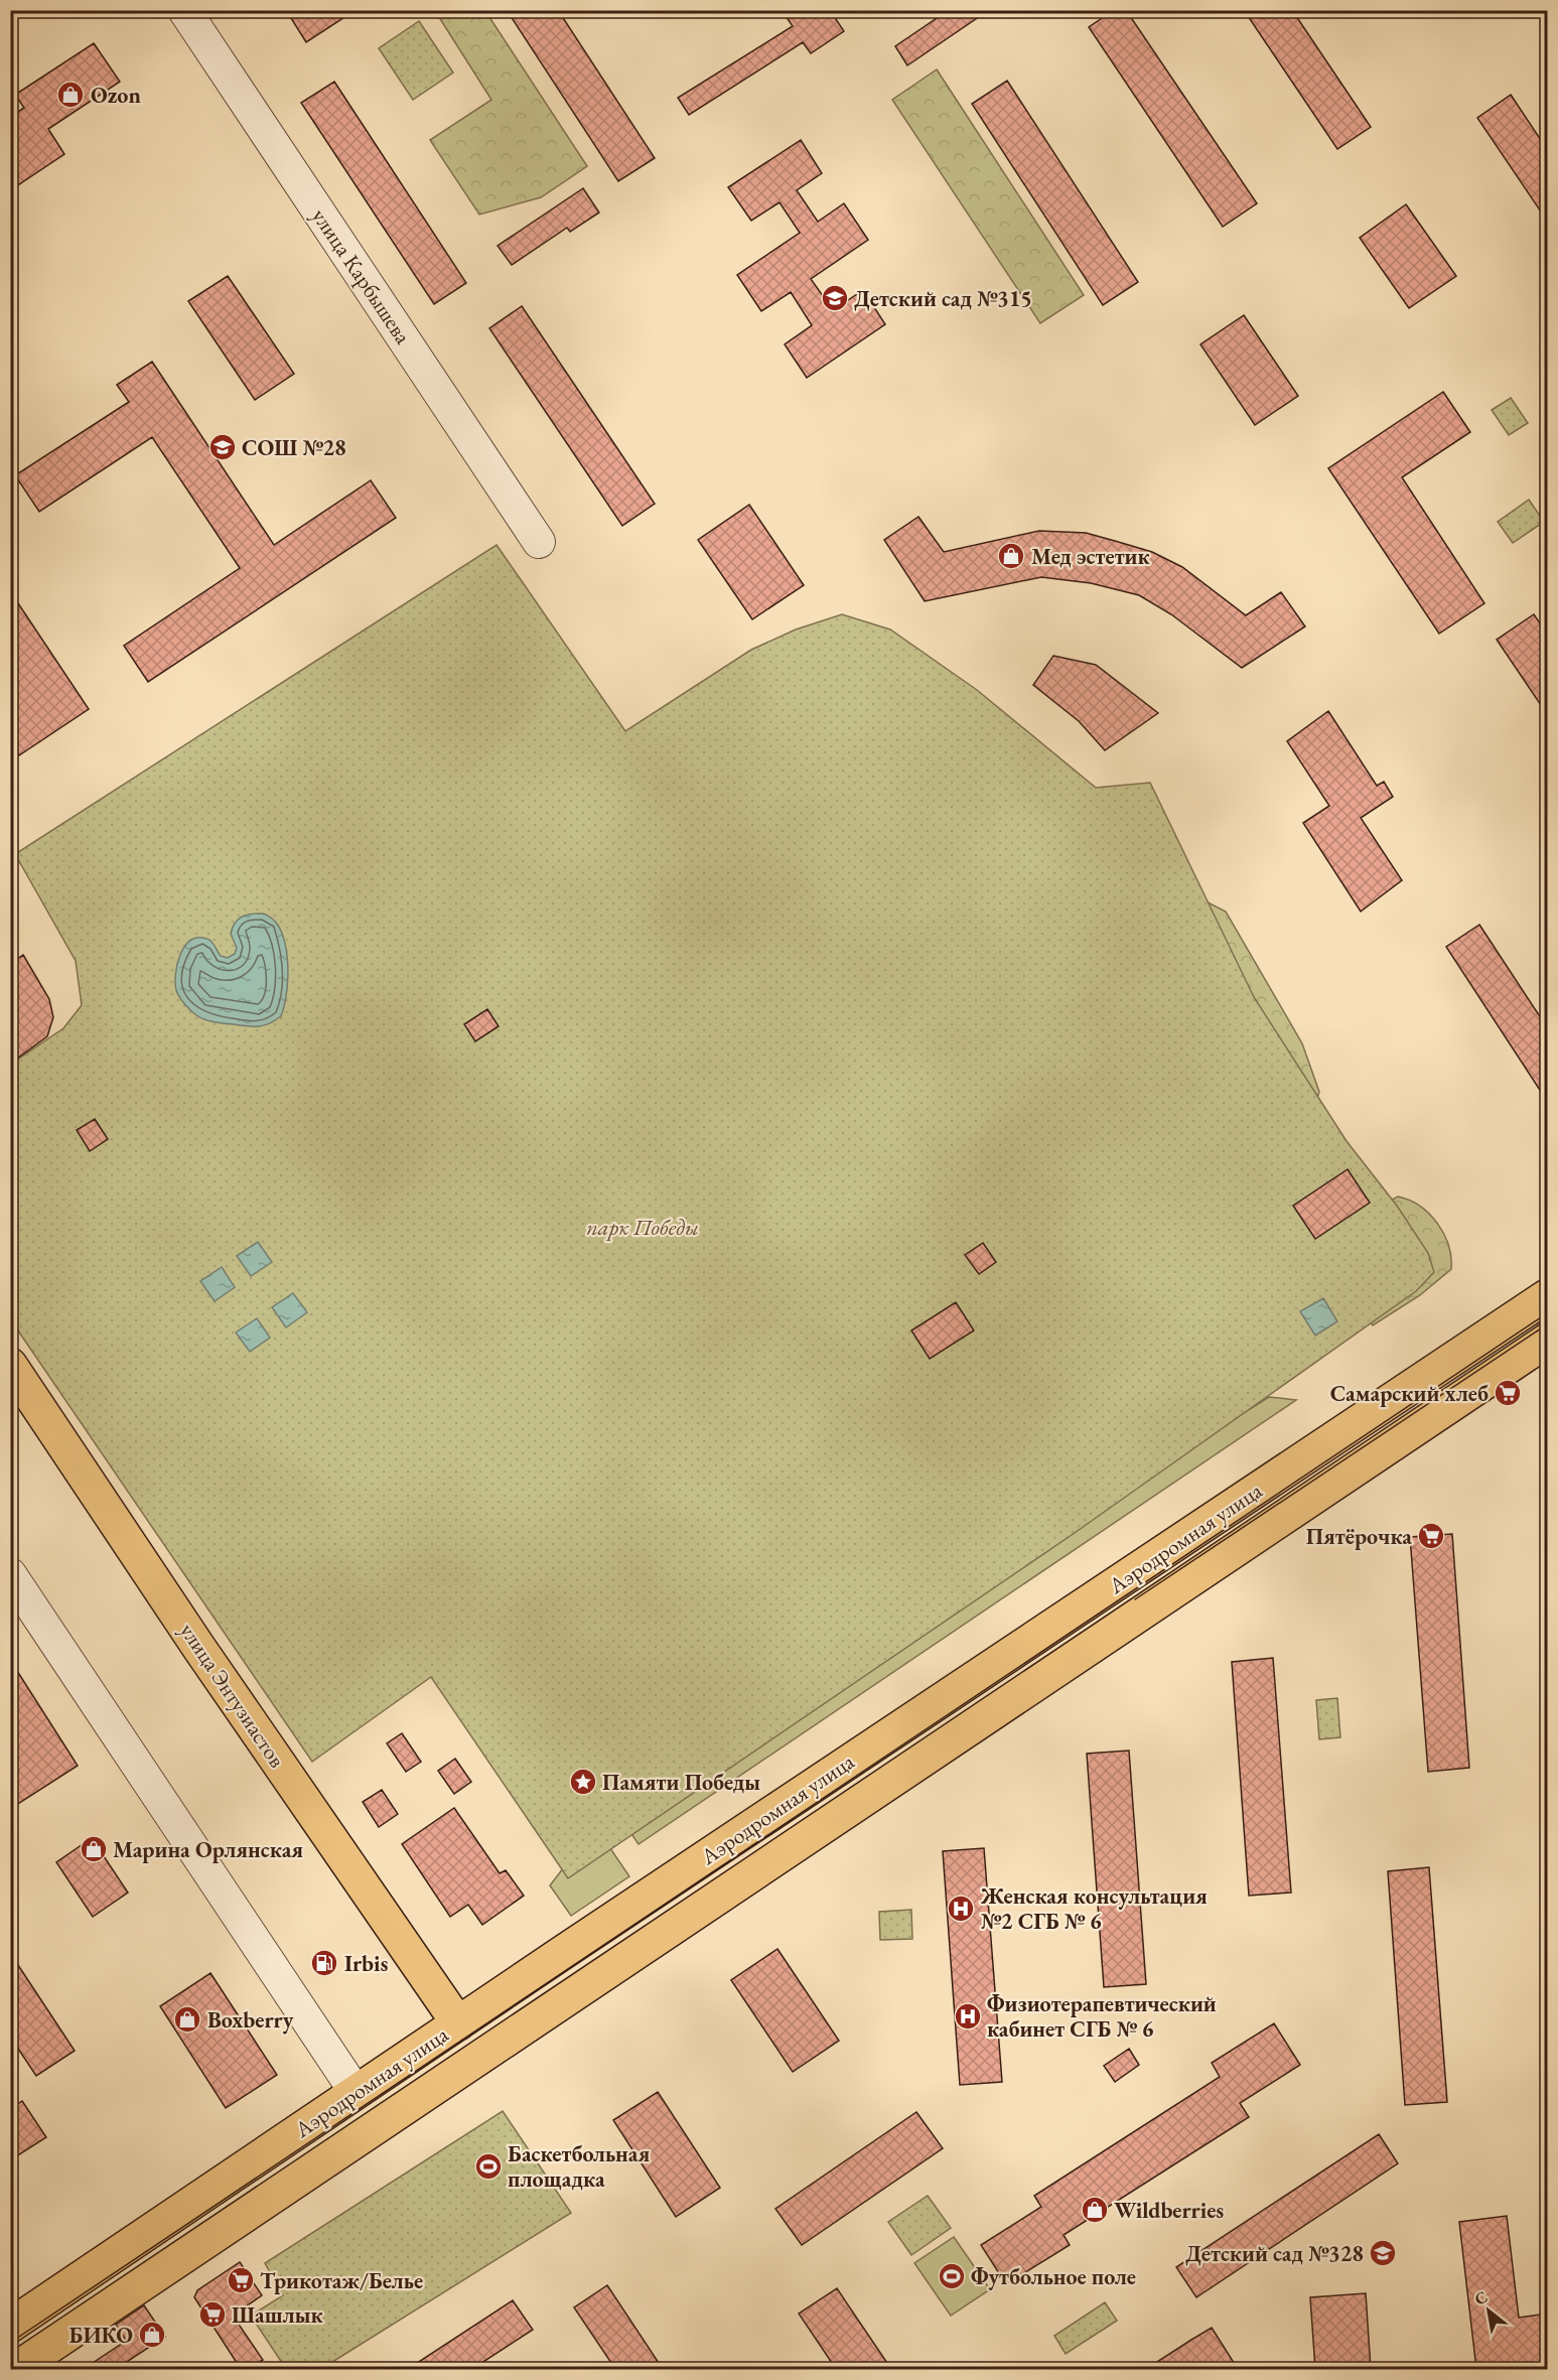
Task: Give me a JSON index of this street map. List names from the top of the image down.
{
  "streets": {
    "main road": ["Аэродромная улица", "улица Энтузиастов"],
    "street": ["улица Карбышева"]
  },
  "crossings": [
    ["Аэродромная улица", "улица Энтузиастов"]
  ],
  "parks": ["парк Победы"],
  "places": {
    "shop": [
      "Ozon",
      "Мед эстетик",
      "Марина Орлянская",
      "Boxberry",
      "Wildberries",
      "БИКО"
    ],
    "school or university": ["Детский сад №315", "СОШ №28", "Детский сад №328"],
    "supermarket": [
      "Самарский хлеб",
      "Пятёрочка",
      "Трикотаж/Белье",
      "Шашлык"
    ],
    "place": ["Памяти Победы"],
    "hospital": ["Женская консультация №2 СГБ № 6", "Физиотерапевтический кабинет СГБ № 6"],
    "fuel station": ["Irbis"],
    "sports": ["Баскетбольная площадка", "Футбольное поле"]
  },
  "north": "top left"
}
